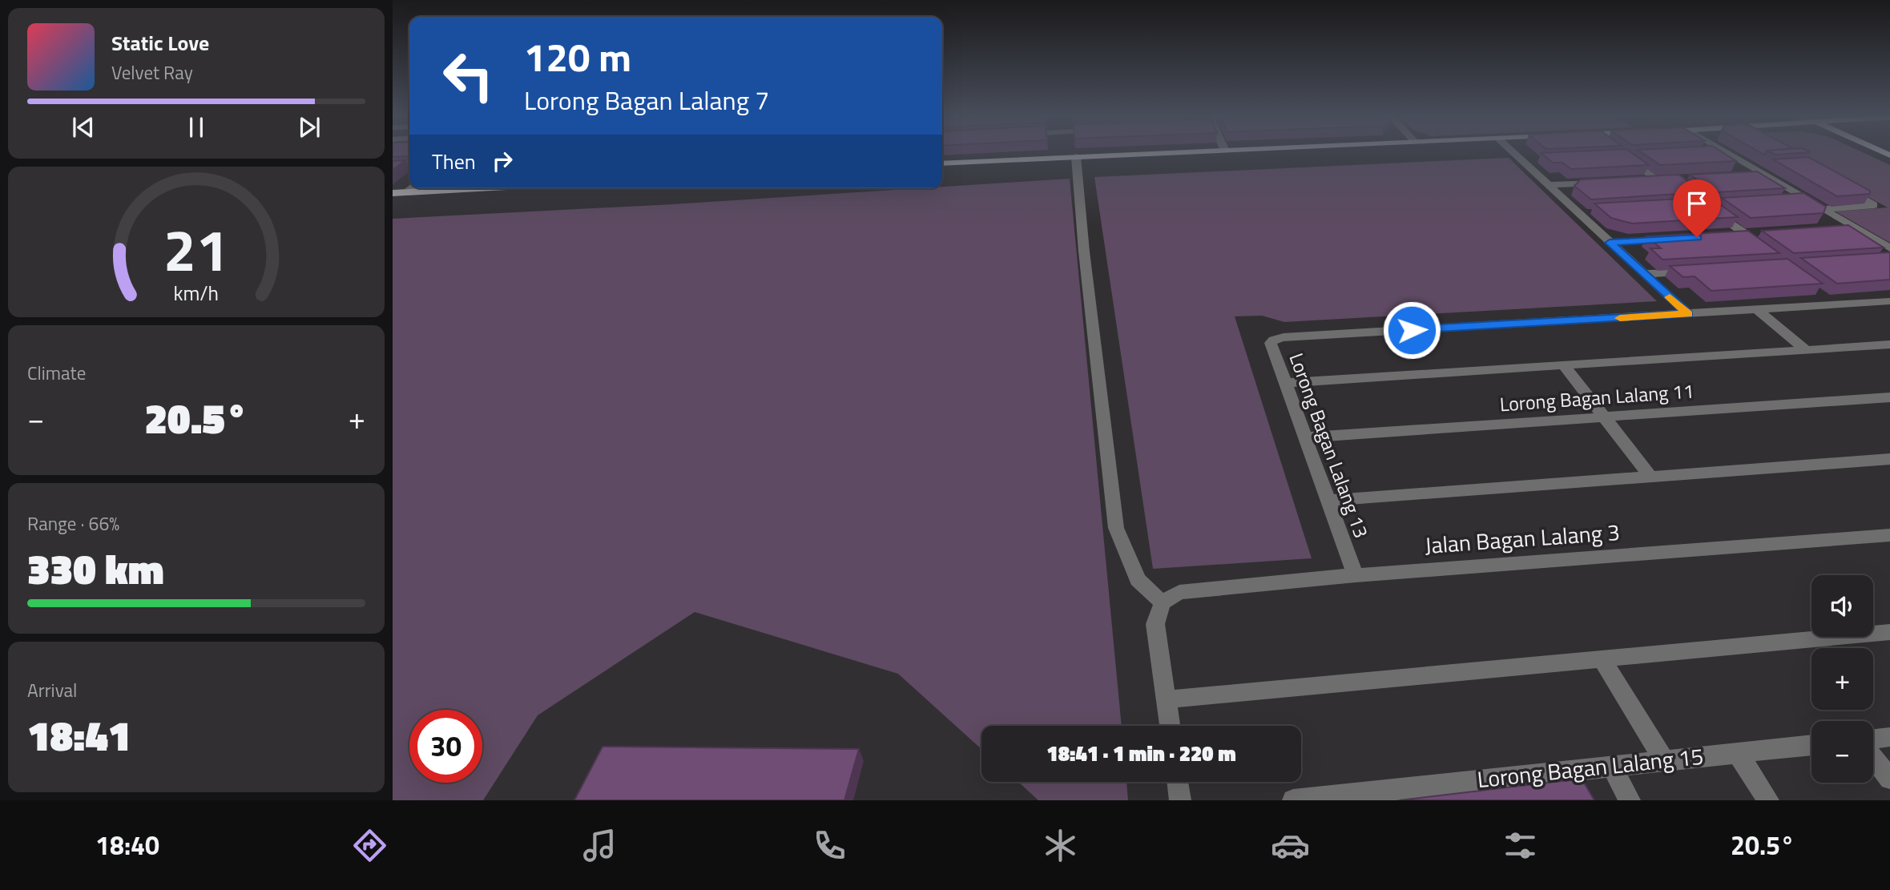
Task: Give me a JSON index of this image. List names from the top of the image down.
{
  "streets": {
    "street": [
      "Lorong Bagan Lalang 11",
      "Lorong Bagan Lalang 13",
      "Jalan Bagan Lalang 3",
      "Lorong Bagan Lalang 15"
    ]
  },
  "crossings": [
    ["Lorong Bagan Lalang 11", "Lorong Bagan Lalang 13"],
    ["Lorong Bagan Lalang 13", "Jalan Bagan Lalang 3"]
  ],
  "page": {
    "turn": ["120 m", "Lorong Bagan Lalang 7"],
    "song": ["Static Love", "Velvet Ray"],
    "then": "Then",
    "tile": [
      "Climate",
      ["Range · 66%", "330 km"],
      ["Arrival", "18:41"]
    ],
    "heat": ["−", "20.5°", "+"],
    "map_buttons": ["+", "−"],
    "limit": "30",
    "trip": "18:41 · 1 min · 220 m",
    "tabs": ["18:40", "20.5°"],
    "gauge": ["21", "km/h"]
  }
}
